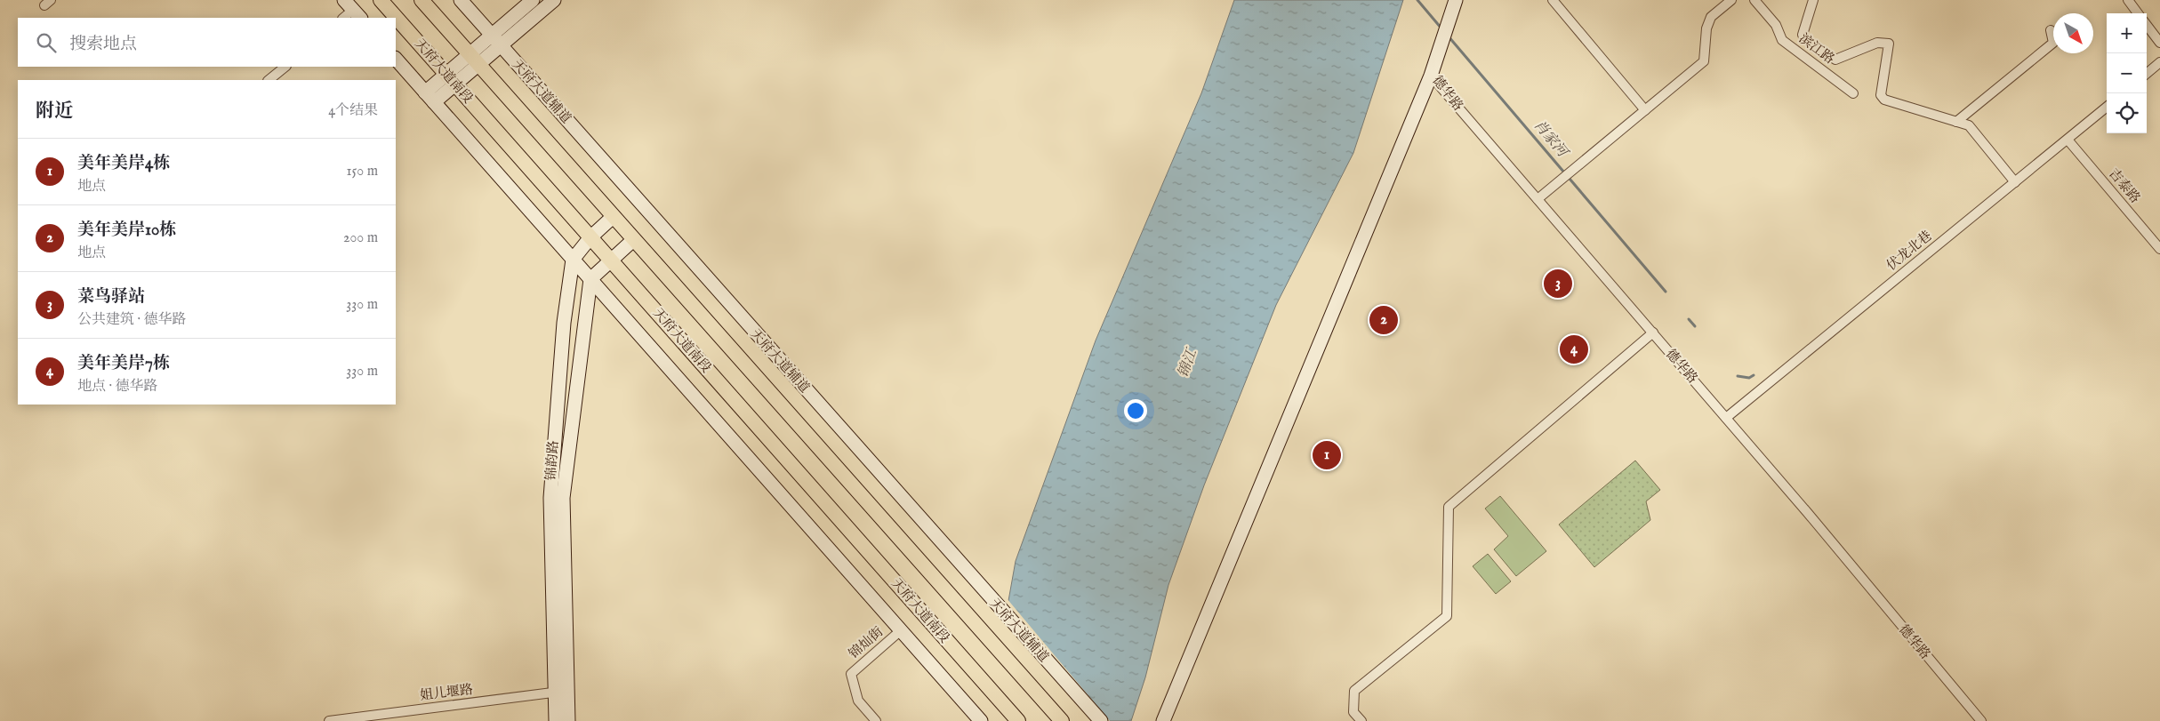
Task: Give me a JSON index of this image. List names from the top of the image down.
{
  "streets": {
    "main road": ["天府大道南段"],
    "street": [
      "滨江路",
      "天府大道辅道",
      "德华路",
      "吉泰路",
      "伏龙北巷",
      "锦韵路",
      "锦灿街",
      "姐儿堰路"
    ]
  },
  "crossings": [
    ["德华路", "伏龙北巷"],
    ["吉泰路", "伏龙北巷"],
    ["锦韵路", "姐儿堰路"]
  ],
  "water": ["肖家河", "锦江"],
  "north": "bottom right",
  "page": {
    "map_buttons": ["+", "−"],
    "search": "搜索地点",
    "heading": ["附近", "4个结果"],
    "list": [
      {
        "mark": "1",
        "name": "美年美岸4栋",
        "note": "地点",
        "value": "150 m"
      },
      {
        "mark": "2",
        "name": "美年美岸10栋",
        "note": "地点",
        "value": "200 m"
      },
      {
        "mark": "3",
        "name": "菜鸟驿站",
        "note": "公共建筑 · 德华路",
        "value": "330 m"
      },
      {
        "mark": "4",
        "name": "美年美岸7栋",
        "note": "地点 · 德华路",
        "value": "330 m"
      }
    ],
    "pins": [
      "3",
      "2",
      "4",
      "1"
    ]
  }
}
